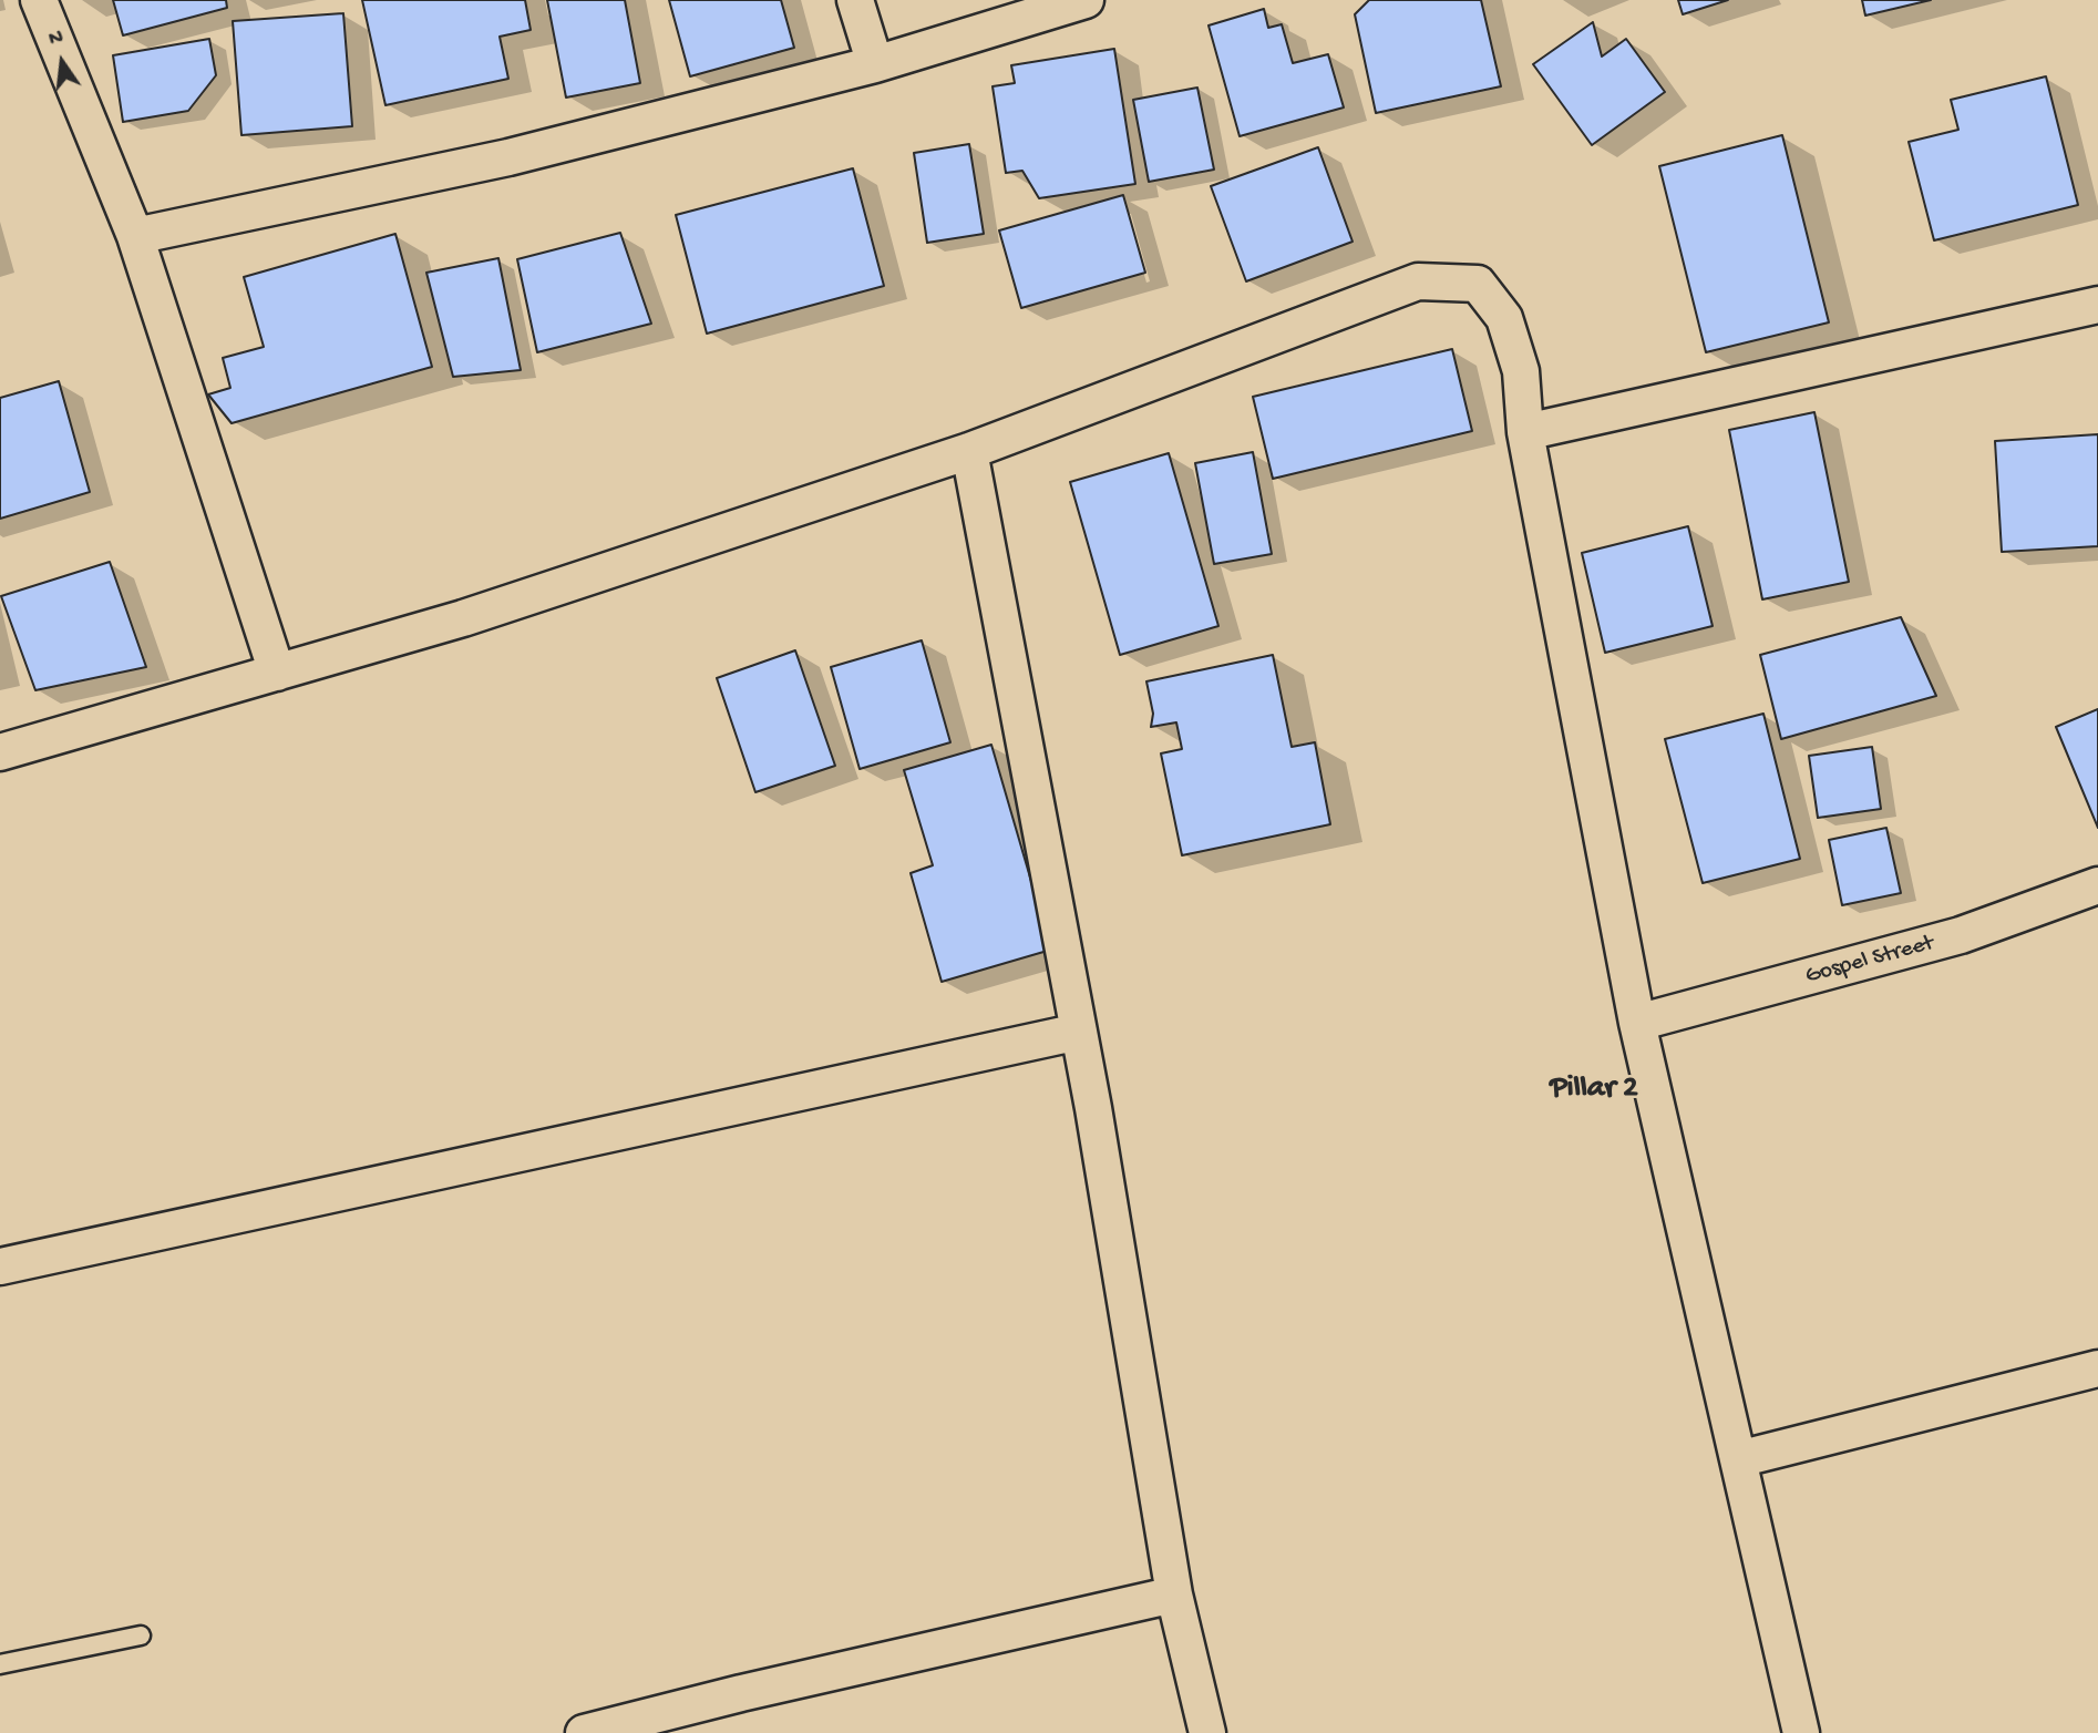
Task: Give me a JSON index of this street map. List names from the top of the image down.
{
  "streets": {
    "street": ["Gospel Street"]
  },
  "districts": ["Pillar 2"],
  "north": "top"
}
